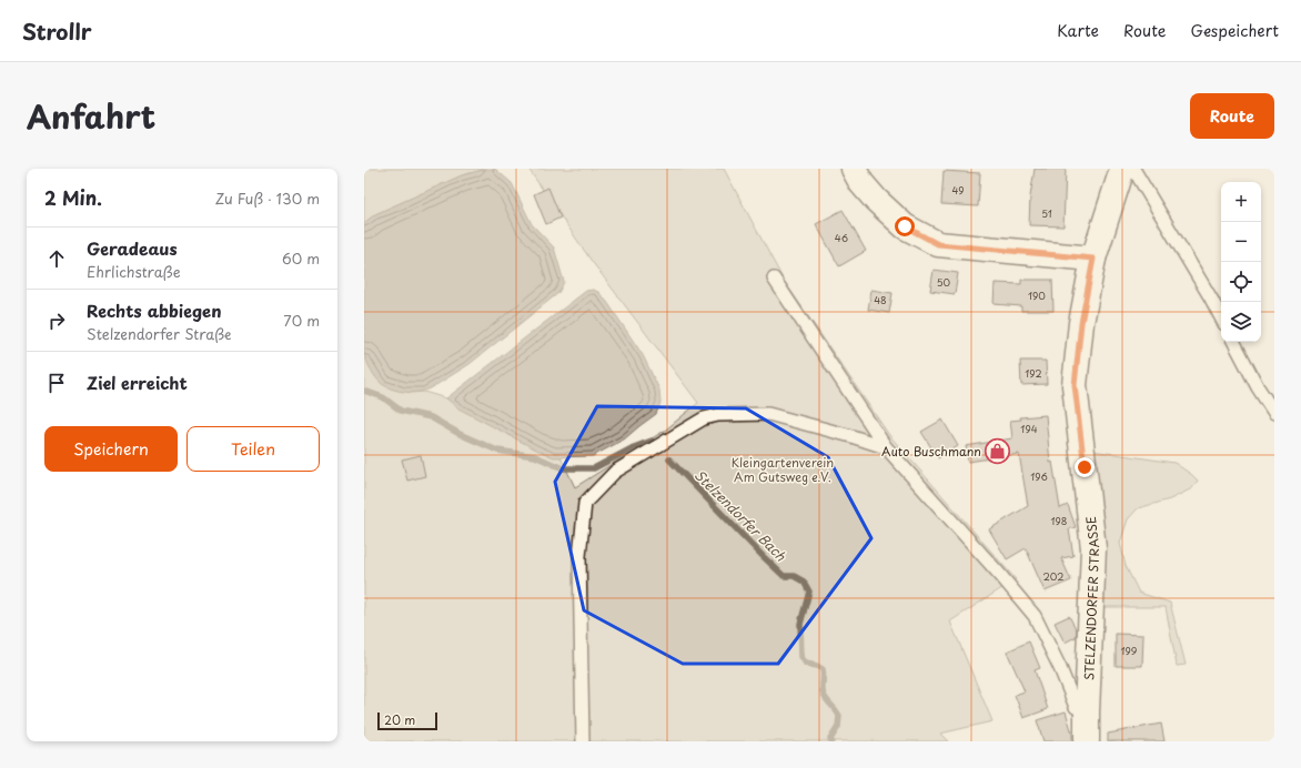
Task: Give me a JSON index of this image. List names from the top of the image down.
{
  "streets": {
    "street": ["STELZENDORFER STRASSE"]
  },
  "water": ["Stelzendorfer Bach"],
  "parks": ["Kleingartenverein Am Gutsweg e.V."],
  "places": {
    "shop": ["Auto Buschmann"]
  },
  "house_numbers": [
    "49",
    "51",
    "46",
    "50",
    "190",
    "48",
    "192",
    "194",
    "196",
    "198",
    "202",
    "199"
  ],
  "scale_bar": "20 m",
  "page": {
    "header": "Strollr",
    "nav": ["Karte", "Route", "Gespeichert"],
    "title": "Anfahrt",
    "buttons": [
      "Route",
      ["Speichern", "Teilen"]
    ],
    "heading": ["2 Min.", "Zu Fuß · 130 m"],
    "map_buttons": ["+", "−"],
    "list": [
      ["Geradeaus", "Ehrlichstraße", "60 m"],
      ["Rechts abbiegen", "Stelzendorfer Straße", "70 m"],
      "Ziel erreicht"
    ],
    "scale": "20 m"
  }
}
